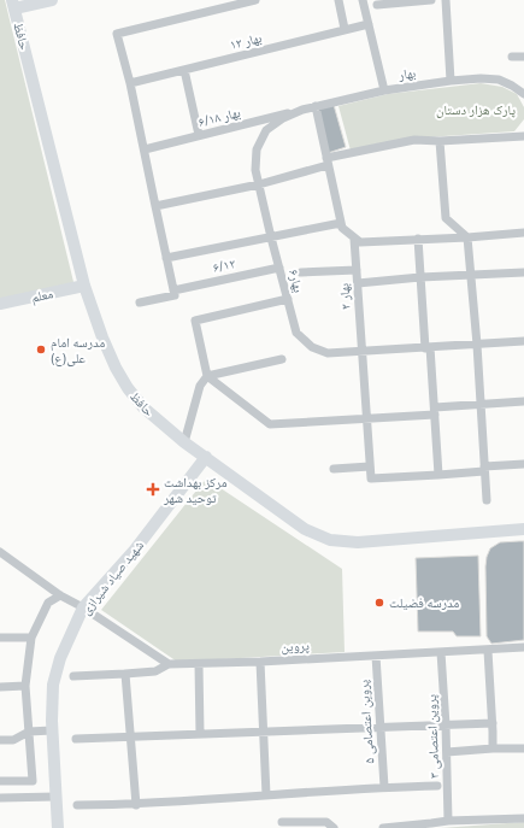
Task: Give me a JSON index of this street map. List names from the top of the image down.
{
  "streets": {
    "main road": ["حافظ", "معلم", "شهید صیاد شیرازی"],
    "street": [
      "بهار ۱۲",
      "بهار",
      "بهار ۶/۱۸",
      "۶/۱۲",
      "بهار۶",
      "بهار ۲",
      "پروین",
      "پروین اعتصامی ۵",
      "پروین اعتصامی ۳"
    ]
  },
  "crossings": [
    ["حافظ", "معلم"],
    ["حافظ", "شهید صیاد شیرازی"],
    ["بهار ۱۲", "بهار"],
    ["بهار", "بهار۶"],
    ["بهار ۶/۱۸", "بهار۶"],
    ["۶/۱۲", "بهار۶"],
    ["بهار۶", "بهار ۲"],
    ["پروین", "پروین اعتصامی ۵"],
    ["پروین", "پروین اعتصامی ۳"]
  ],
  "parks": ["پارک هزار دستان"],
  "places": {
    "other": ["مدرسه امام علی(ع)", "مدرسه فضیلت"],
    "health": ["مرکز بهداشت توحید شهر"]
  }
}
